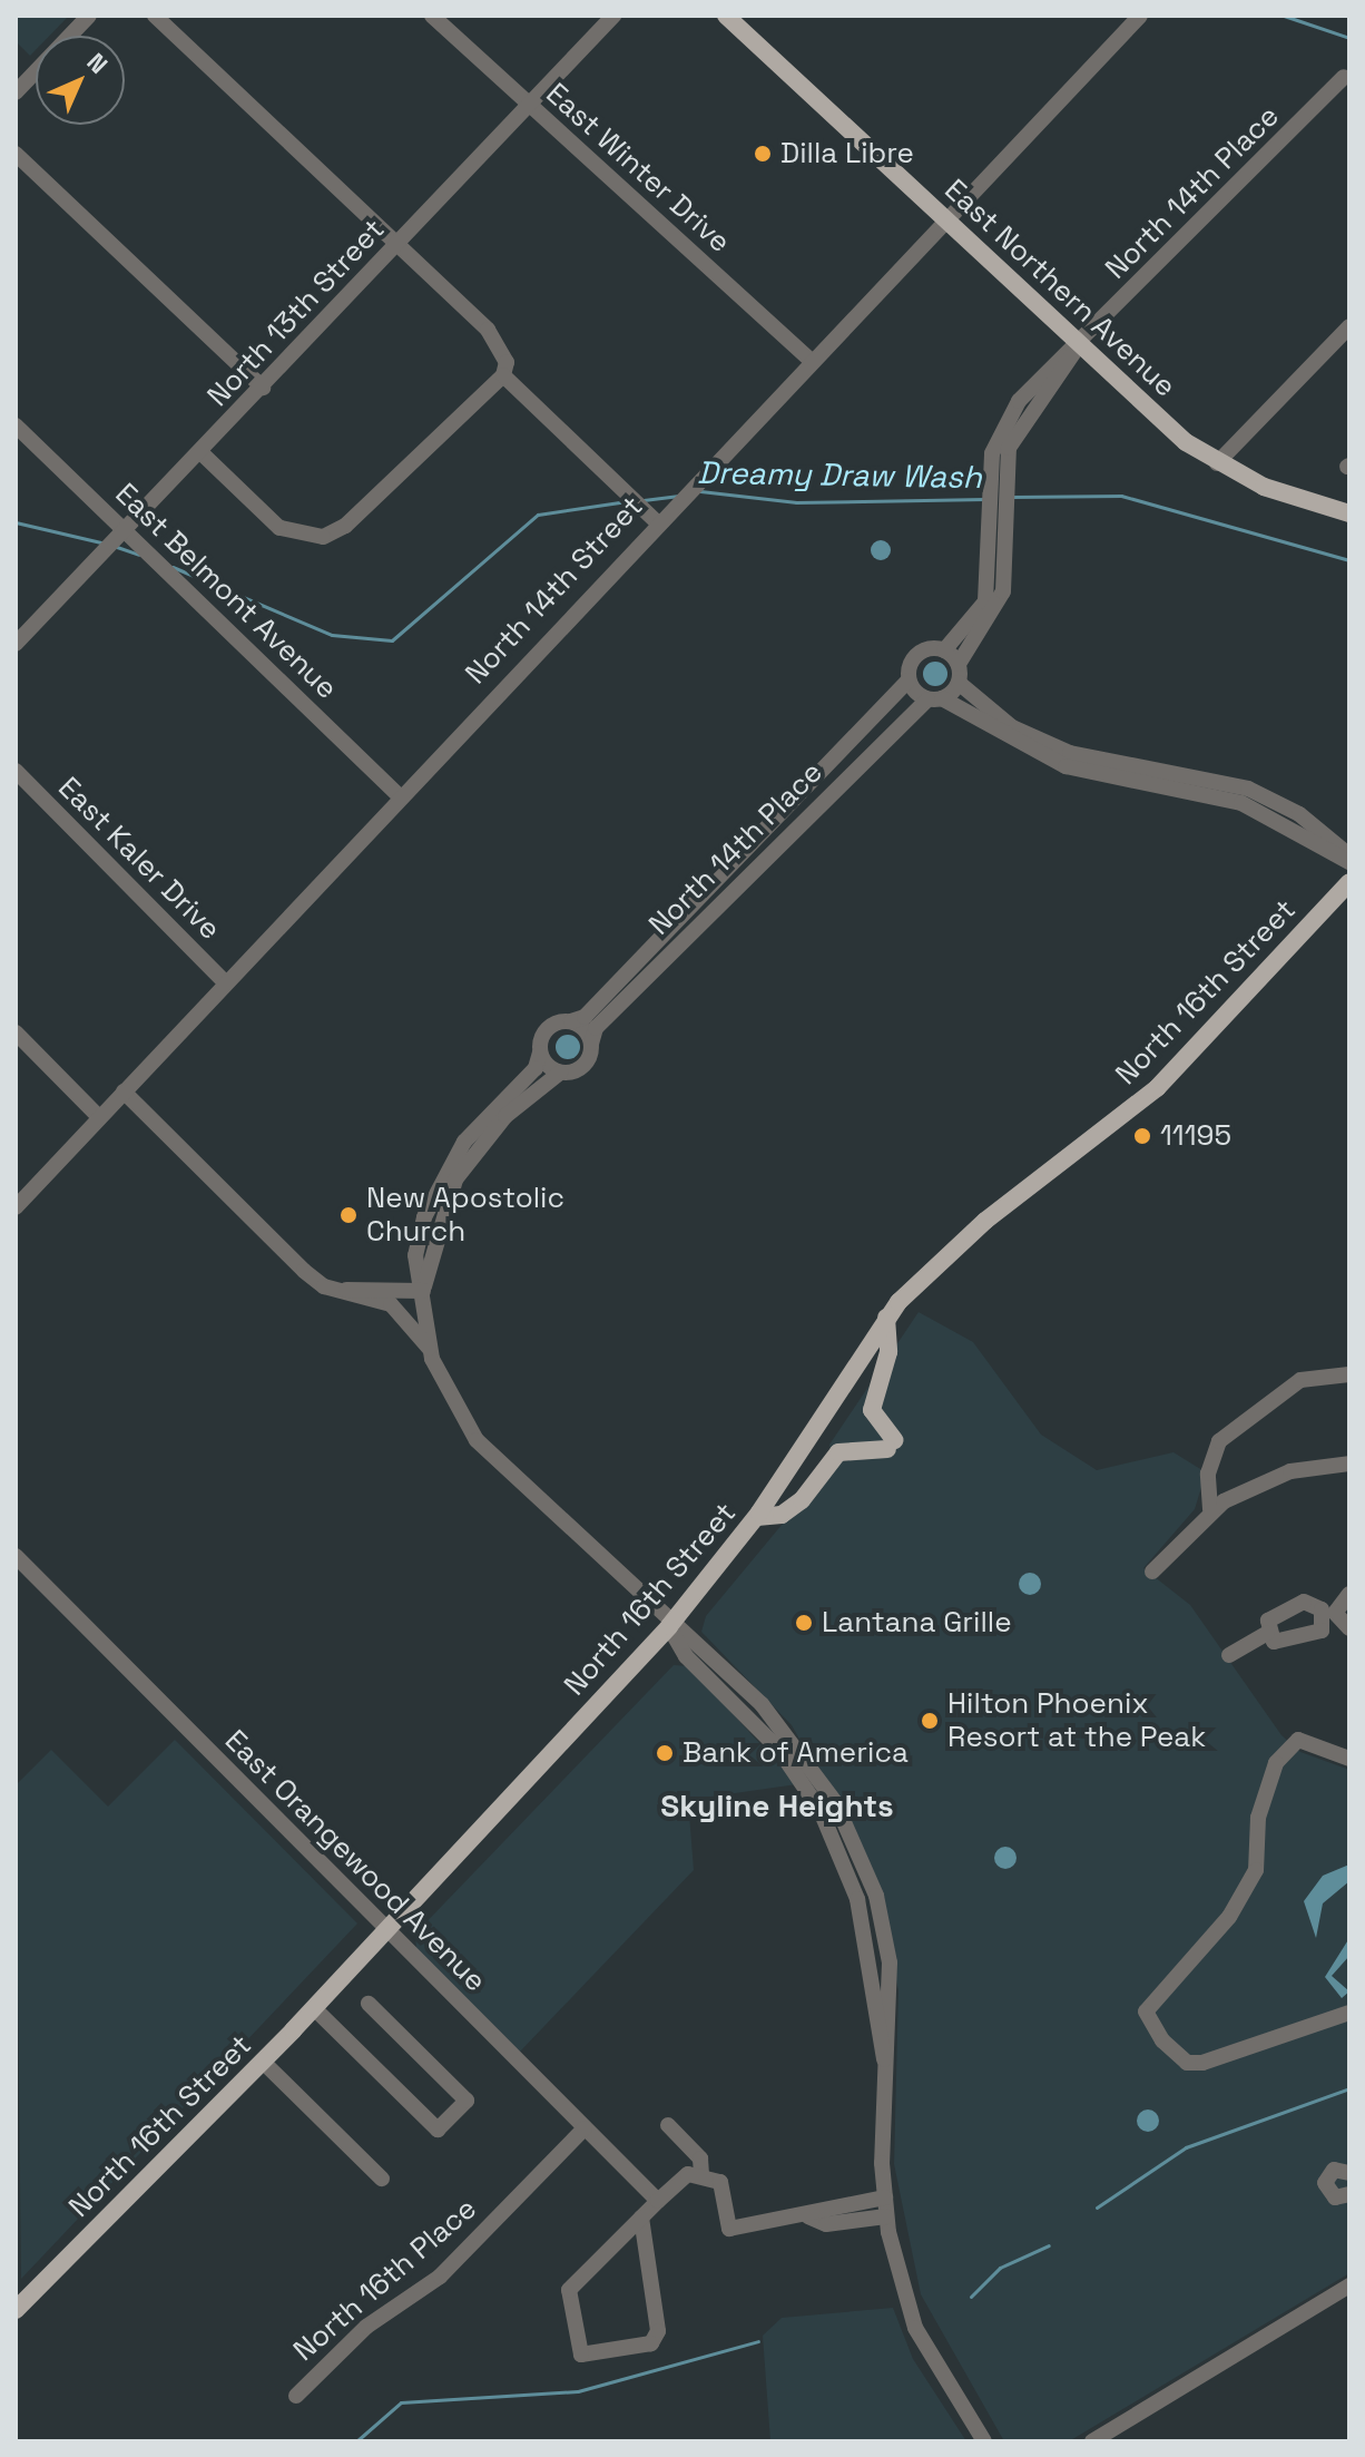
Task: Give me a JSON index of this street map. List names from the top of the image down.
{
  "streets": {
    "main road": ["East Northern Avenue", "North 16th Street"],
    "street": [
      "East Winter Drive",
      "North 14th Place",
      "North 13th Street",
      "North 14th Street",
      "East Belmont Avenue",
      "East Kaler Drive",
      "East Orangewood Avenue",
      "North 16th Place"
    ]
  },
  "crossings": [
    ["East Winter Drive", "North 13th Street"],
    ["East Winter Drive", "North 14th Street"],
    ["North 14th Place", "East Northern Avenue"],
    ["East Northern Avenue", "North 14th Street"],
    ["North 13th Street", "East Belmont Avenue"],
    ["North 14th Street", "East Belmont Avenue"],
    ["North 14th Street", "East Kaler Drive"],
    ["North 16th Street", "East Orangewood Avenue"],
    ["East Orangewood Avenue", "North 16th Place"]
  ],
  "districts": ["Skyline Heights"],
  "water": ["Dreamy Draw Wash"],
  "places": [
    "Dilla Libre",
    "11195",
    "New Apostolic Church",
    "Lantana Grille",
    "Hilton Phoenix Resort at the Peak",
    "Bank of America"
  ],
  "north": "top right"
}
